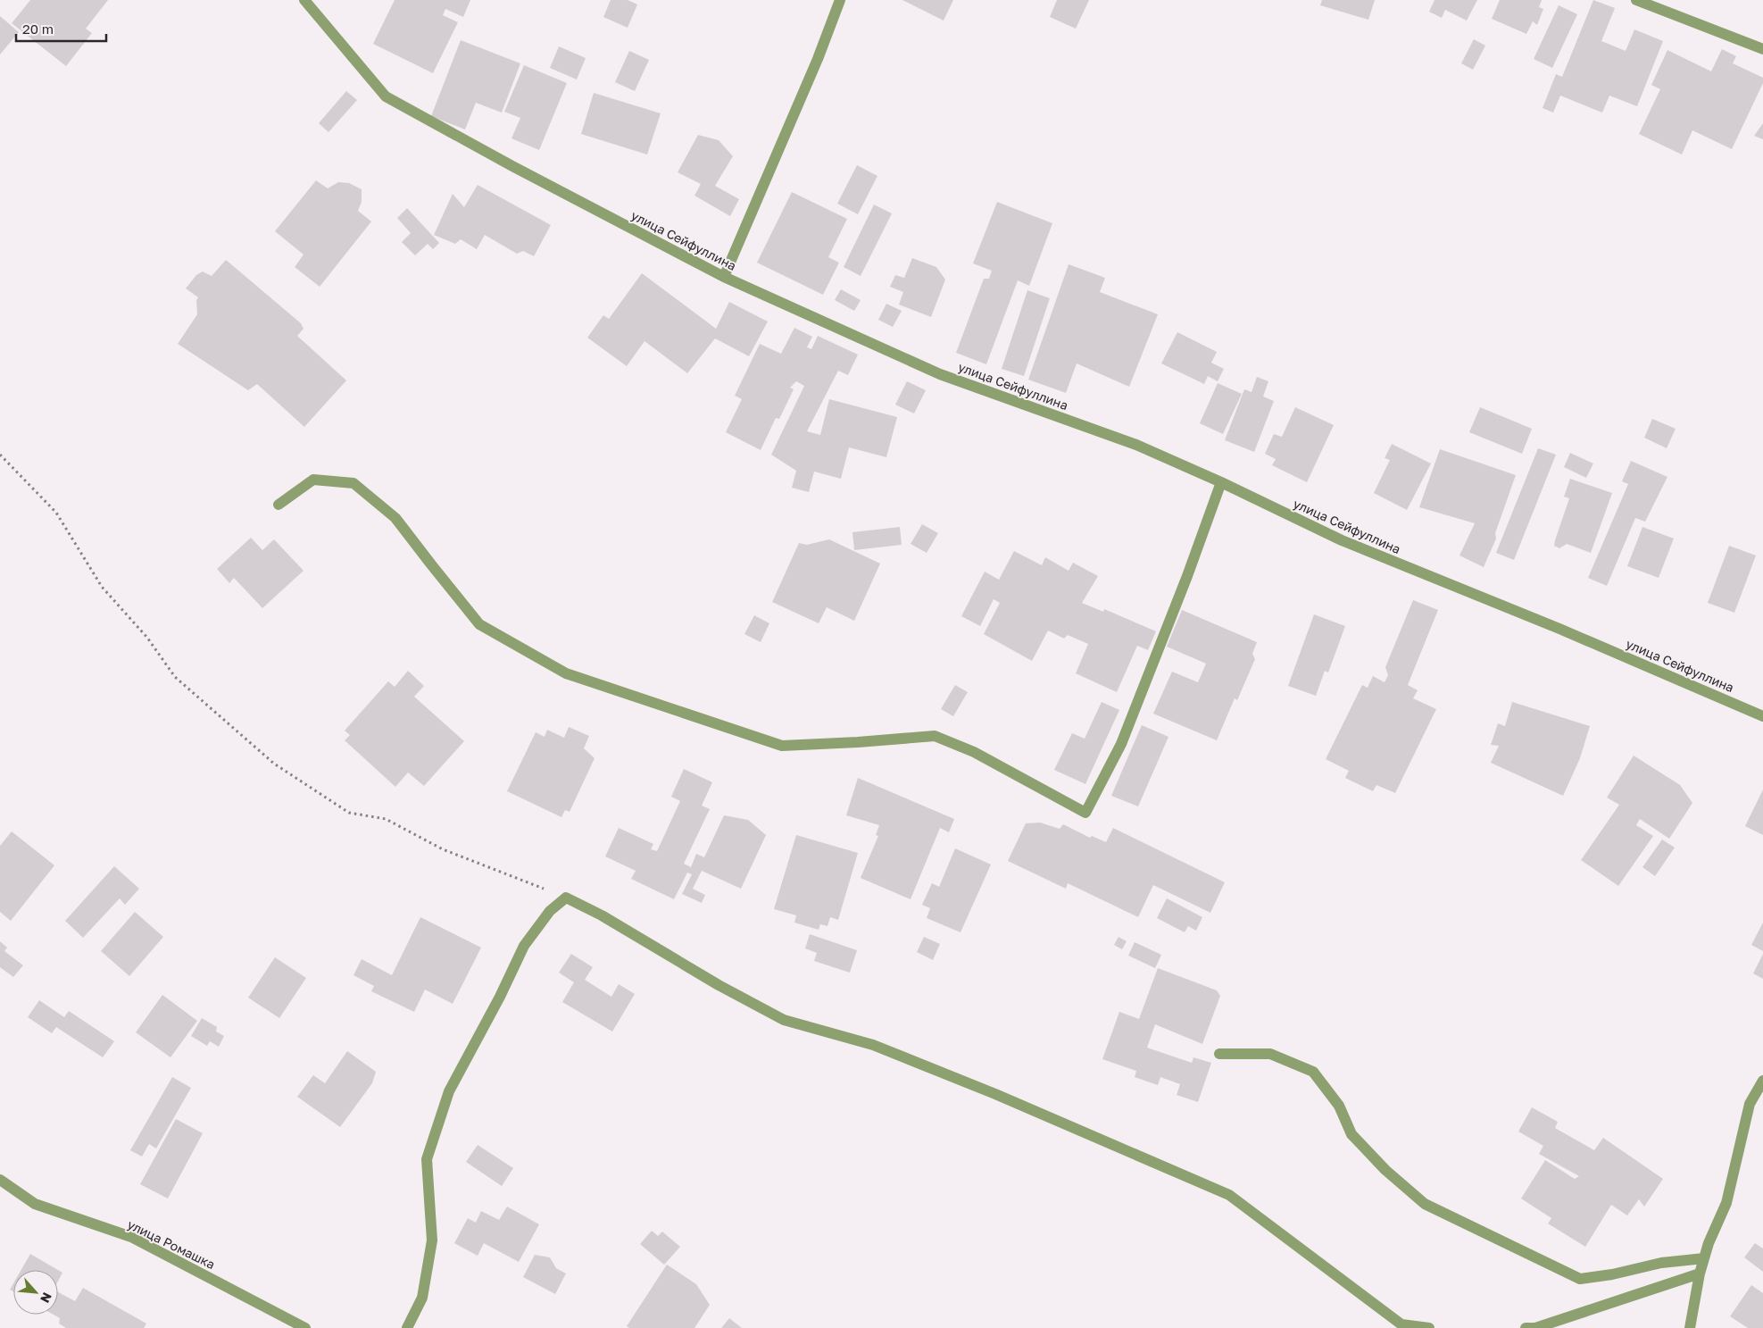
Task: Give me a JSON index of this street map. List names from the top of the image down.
{
  "streets": {
    "street": ["улица Сейфуллина", "улица Ромашка"]
  },
  "scale_bar": "20 m",
  "north": "bottom right"
}
